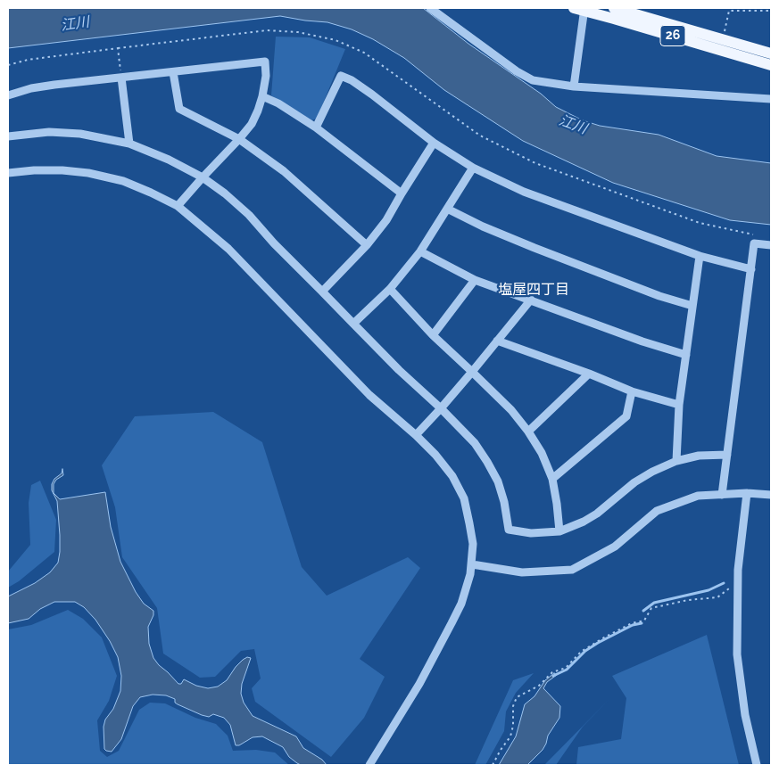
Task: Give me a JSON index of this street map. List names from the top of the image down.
{
  "streets": {
    "main road": ["26"]
  },
  "districts": ["塩屋四丁目"],
  "water": ["江川"]
}
